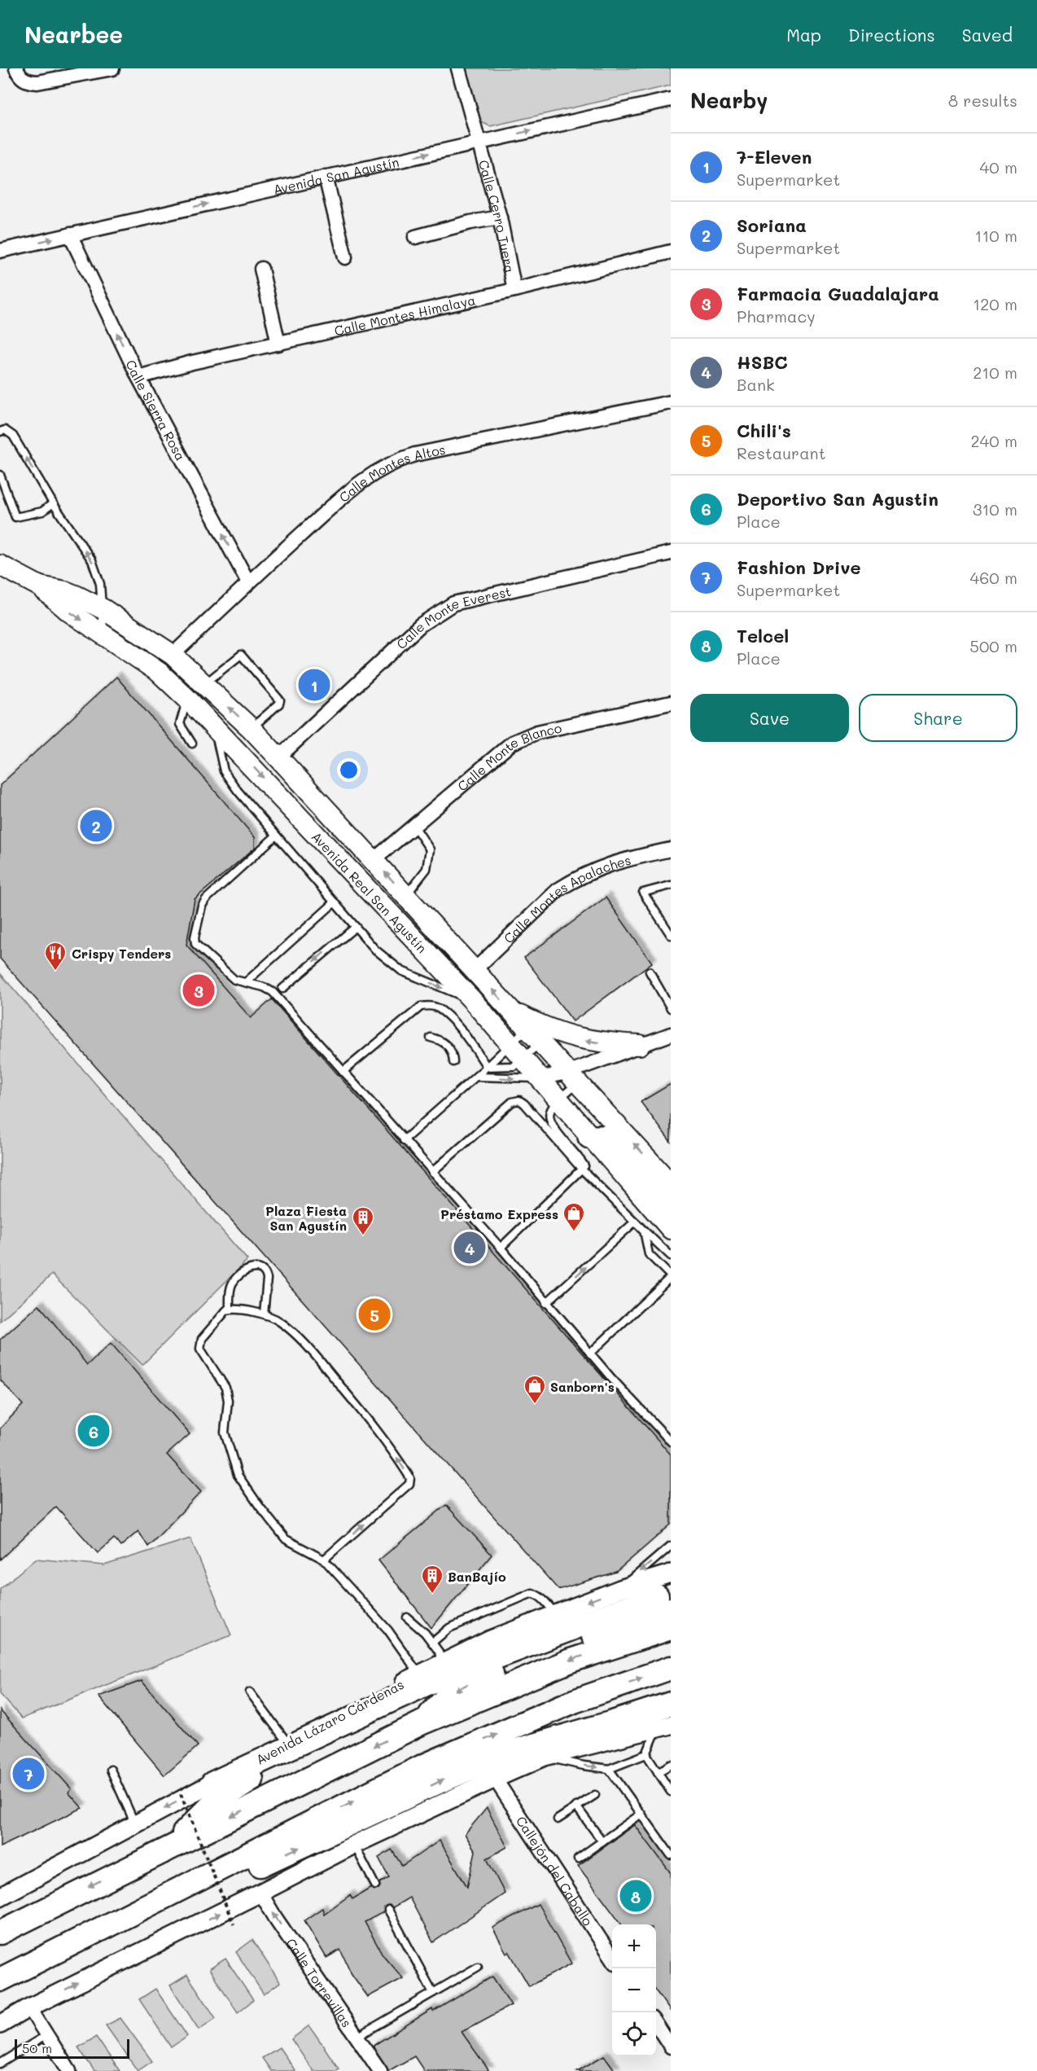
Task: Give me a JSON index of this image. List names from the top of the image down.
{
  "streets": {
    "main road": ["Avenida Real San Agustín"],
    "street": [
      "Avenida San Agustín",
      "Calle Cerro Tuera",
      "Calle Montes Himalaya",
      "Calle Sierra Rosa",
      "Calle Montes Altos",
      "Calle Monte Everest",
      "Calle Monte Blanco",
      "Calle Montes Apalaches",
      "Avenida Lázaro Cárdenas",
      "Callejón del Caballo",
      "Calle Torrevillas"
    ]
  },
  "crossings": [
    ["Avenida San Agustín", "Calle Cerro Tuera"],
    ["Avenida San Agustín", "Calle Sierra Rosa"],
    ["Calle Cerro Tuera", "Calle Montes Himalaya"],
    ["Calle Montes Himalaya", "Calle Sierra Rosa"],
    ["Calle Sierra Rosa", "Calle Montes Altos"],
    ["Calle Montes Altos", "Avenida Real San Agustín"],
    ["Calle Monte Everest", "Avenida Real San Agustín"],
    ["Calle Monte Blanco", "Avenida Real San Agustín"],
    ["Avenida Real San Agustín", "Calle Montes Apalaches"]
  ],
  "one_way": ["Avenida San Agustín", "Calle Sierra Rosa", "Calle Torrevillas"],
  "places": {
    "restaurant": ["Crispy Tenders"],
    "shop": ["Préstamo Express", "Sanborn's"],
    "building": ["Plaza Fiesta San Agustín", "BanBajío"]
  },
  "scale_bar": "50 m",
  "page": {
    "header": "Nearbee",
    "nav": ["Map", "Directions", "Saved"],
    "heading": ["Nearby", "8 results"],
    "list": [
      {
        "mark": "1",
        "name": "7-Eleven",
        "note": "Supermarket",
        "value": "40 m"
      },
      {
        "mark": "2",
        "name": "Soriana",
        "note": "Supermarket",
        "value": "110 m"
      },
      {
        "mark": "3",
        "name": "Farmacia Guadalajara",
        "note": "Pharmacy",
        "value": "120 m"
      },
      {
        "mark": "4",
        "name": "HSBC",
        "note": "Bank",
        "value": "210 m"
      },
      {
        "mark": "5",
        "name": "Chili's",
        "note": "Restaurant",
        "value": "240 m"
      },
      {
        "mark": "6",
        "name": "Deportivo San Agustin",
        "note": "Place",
        "value": "310 m"
      },
      {
        "mark": "7",
        "name": "Fashion Drive",
        "note": "Supermarket",
        "value": "460 m"
      },
      {
        "mark": "8",
        "name": "Telcel",
        "note": "Place",
        "value": "500 m"
      }
    ],
    "pins": [
      "1",
      "2",
      "3",
      "4",
      "5",
      "6",
      "7",
      "8"
    ],
    "buttons": ["Save", "Share"],
    "map_buttons": ["+", "−"],
    "scale": "50 m"
  }
}
